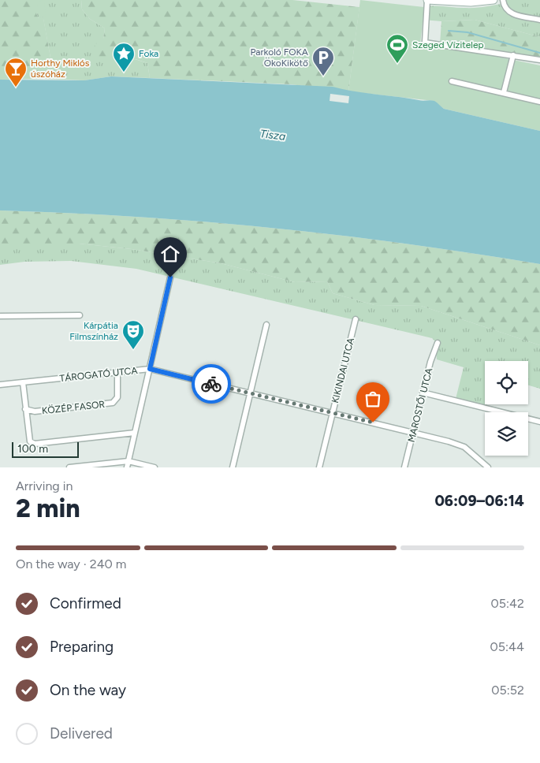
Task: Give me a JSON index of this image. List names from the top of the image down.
{
  "streets": {
    "street": [
      "KIKINDAI UTCA",
      "TÁROGATÓ UTCA",
      "MAROSTŐI UTCA",
      "KÖZÉP FASOR"
    ]
  },
  "crossings": [
    ["KIKINDAI UTCA", "TÁROGATÓ UTCA"],
    ["TÁROGATÓ UTCA", "MAROSTŐI UTCA"],
    ["TÁROGATÓ UTCA", "KÖZÉP FASOR"]
  ],
  "water": ["Tisza"],
  "places": {
    "sports": ["Szeged Vízitelep"],
    "place": ["Foka"],
    "parking": ["Parkoló FOKA ÖkoKikötő"],
    "bar": ["Horthy Miklós úszóház"],
    "theatre": ["Kárpátia Filmszínház"]
  },
  "scale_bar": "100 m",
  "page": {
    "scale": "100 m",
    "heading": ["2 min", "Arriving in", "06:09–06:14"],
    "bar": "On the way · 240 m",
    "list": [
      ["Confirmed", "05:42"],
      ["Preparing", "05:44"],
      ["On the way", "05:52"],
      "Delivered"
    ]
  }
}
